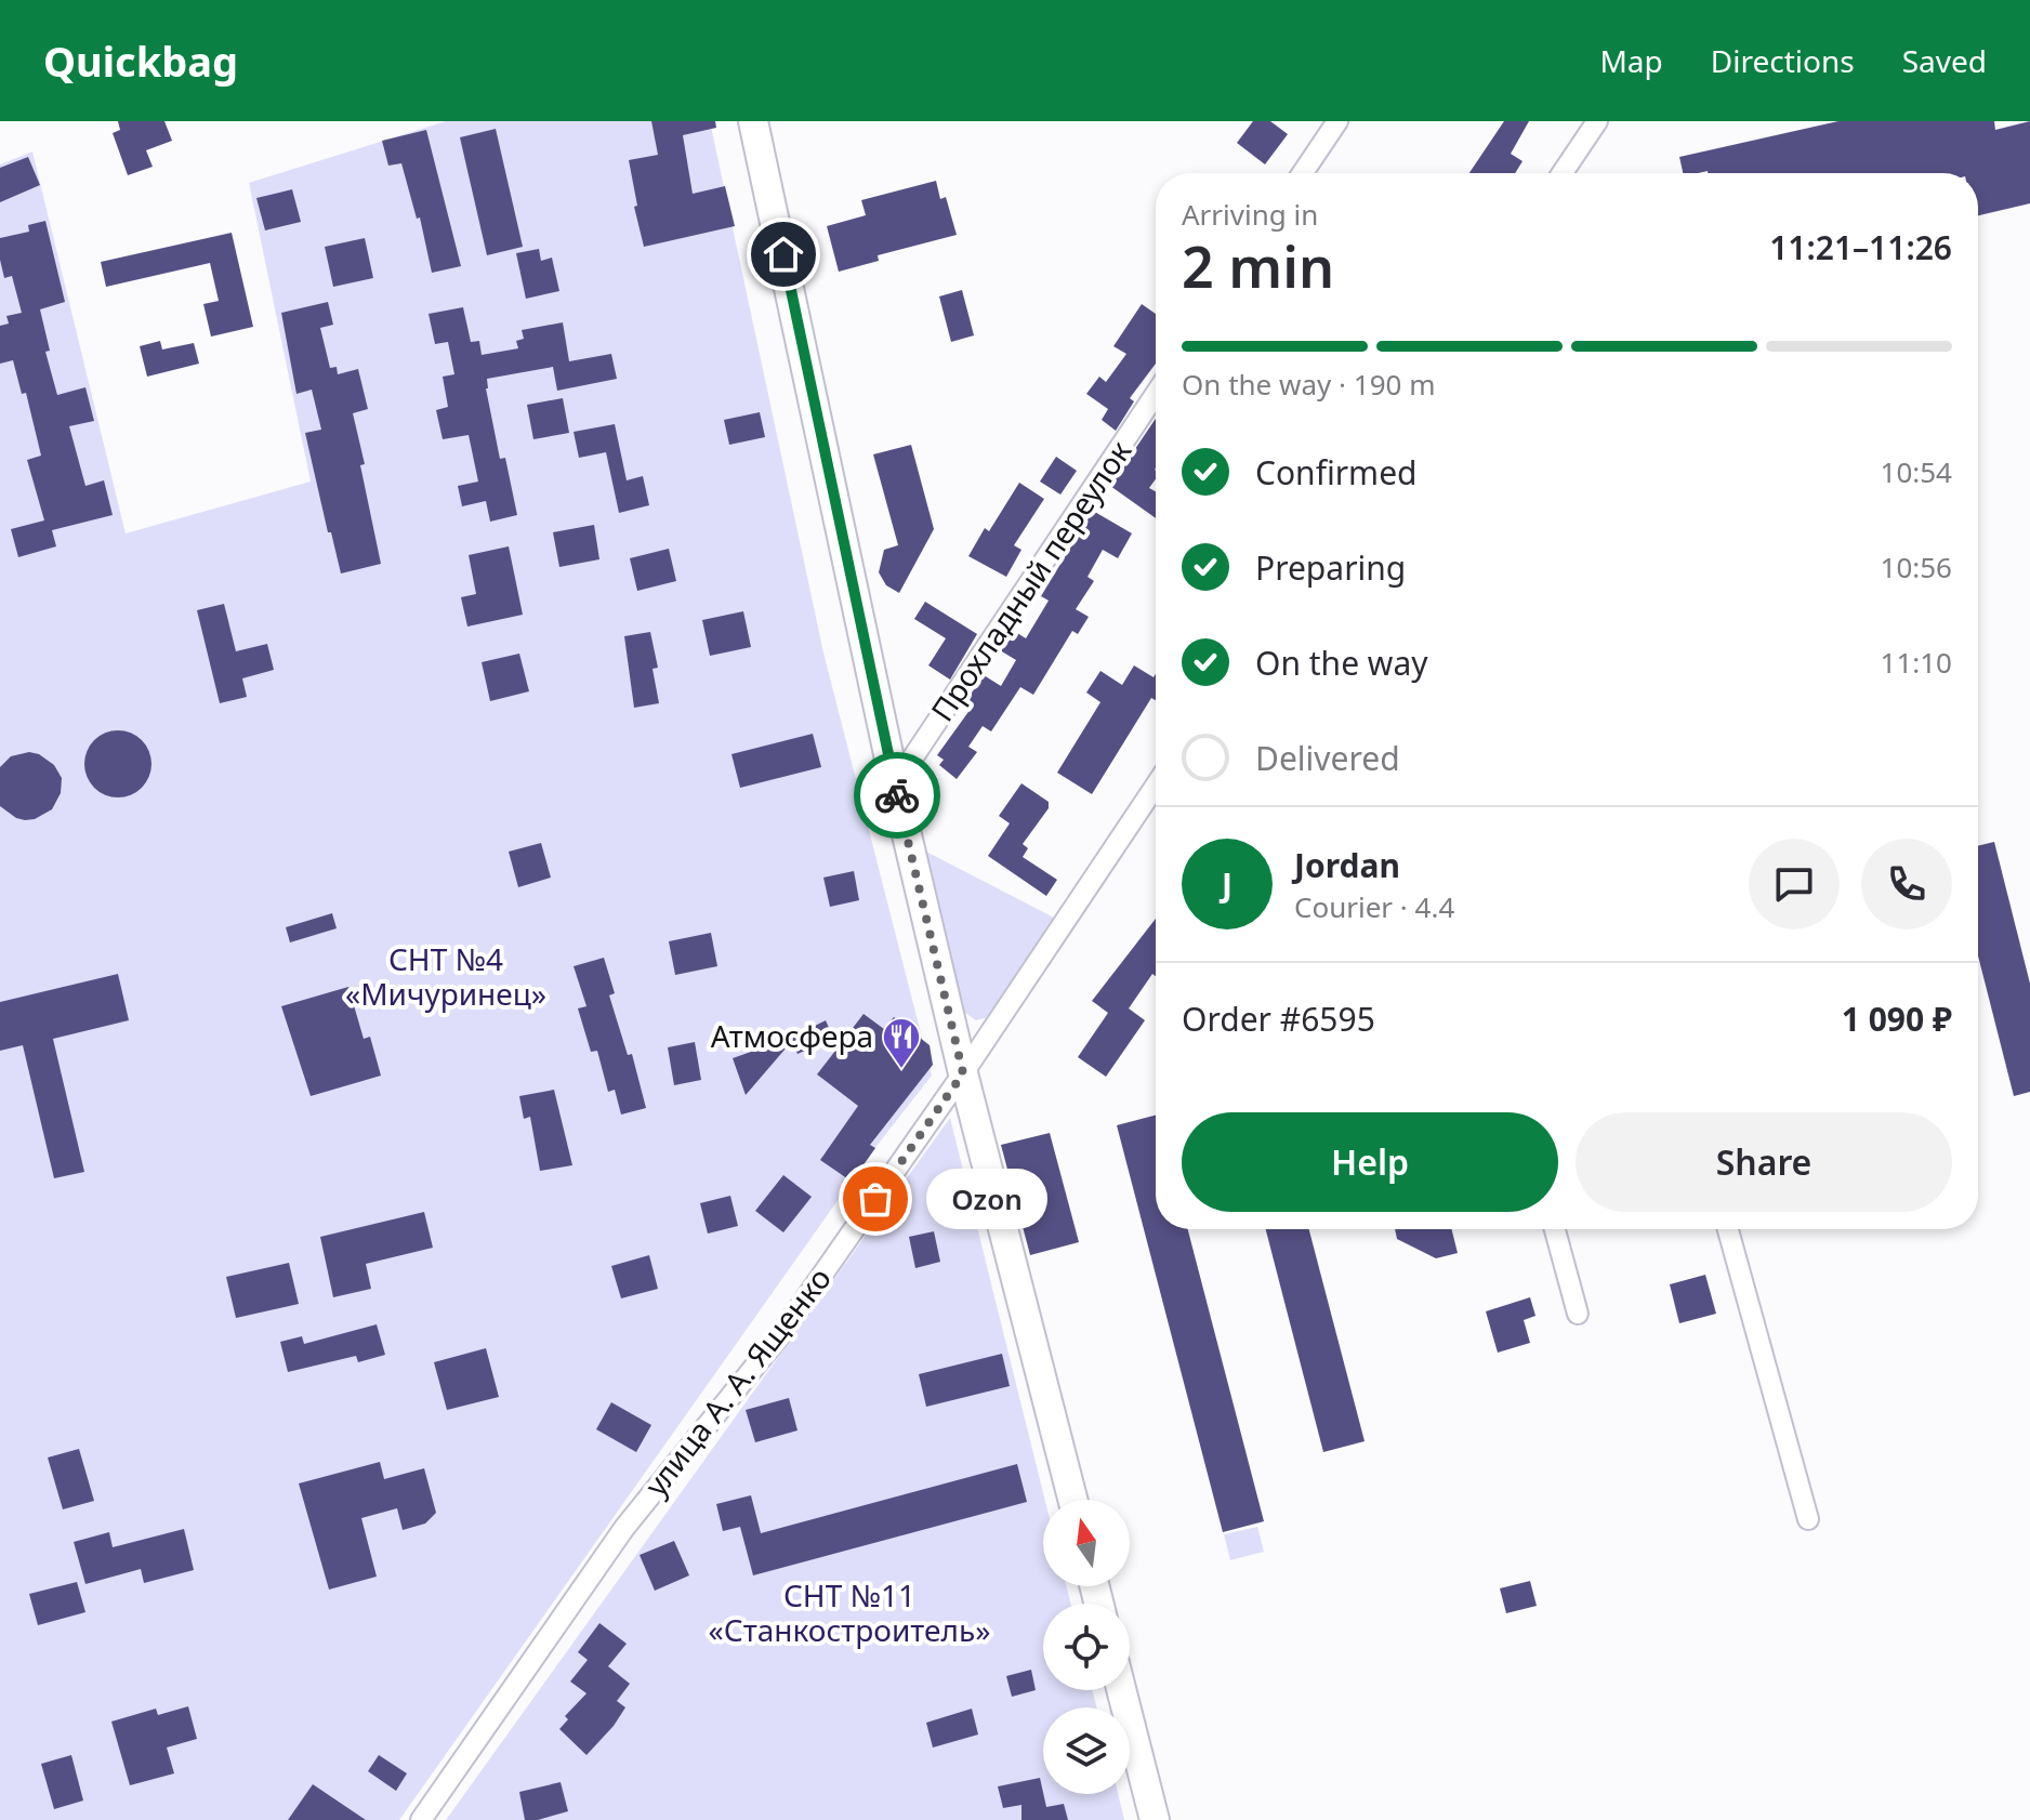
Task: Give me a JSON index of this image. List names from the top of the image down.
{
  "streets": {
    "street": ["Прохладный переулок", "улица А. А. Ященко"]
  },
  "parks": ["СНТ №4 «Мичуринец»", "СНТ №11 «Станкостроитель»"],
  "places": {
    "restaurant": ["Атмосфера"],
    "other": ["Ozon"]
  },
  "north": "top",
  "page": {
    "header": "Quickbag",
    "nav": ["Map", "Directions", "Saved"],
    "heading": ["2 min", "Arriving in", "11:21–11:26"],
    "panel": [
      "Jordan",
      "Courier · 4.4",
      "Order #6595",
      "1 090 ₽"
    ],
    "bar": "On the way · 190 m",
    "list": [
      ["Confirmed", "10:54"],
      ["Preparing", "10:56"],
      ["On the way", "11:10"],
      "Delivered"
    ],
    "round": "J",
    "buttons": ["Help", "Share"],
    "bubble": "Ozon"
  }
}
